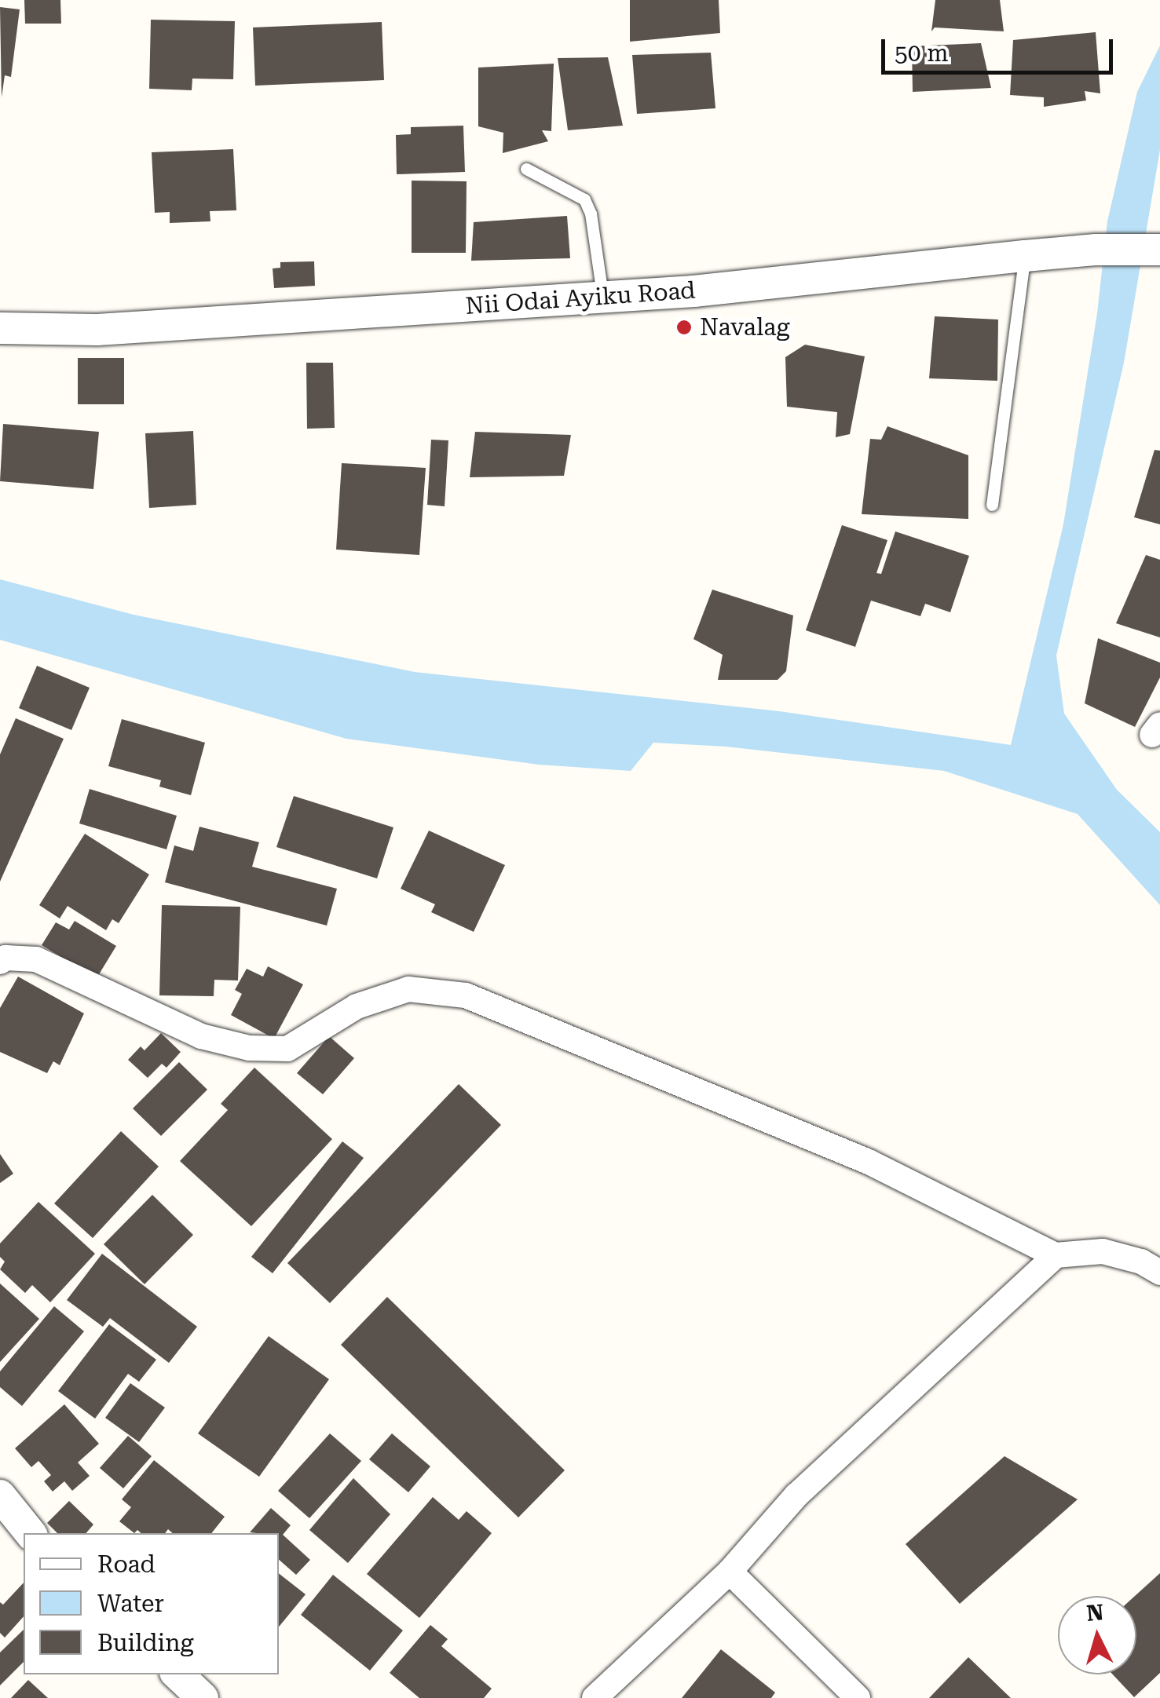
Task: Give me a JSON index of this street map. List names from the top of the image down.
{
  "streets": {
    "street": ["Nii Odai Ayiku Road"]
  },
  "places": ["Navalag"],
  "legend": ["Road", "Water", "Building"],
  "scale_bar": "50 m",
  "north": "top"
}
